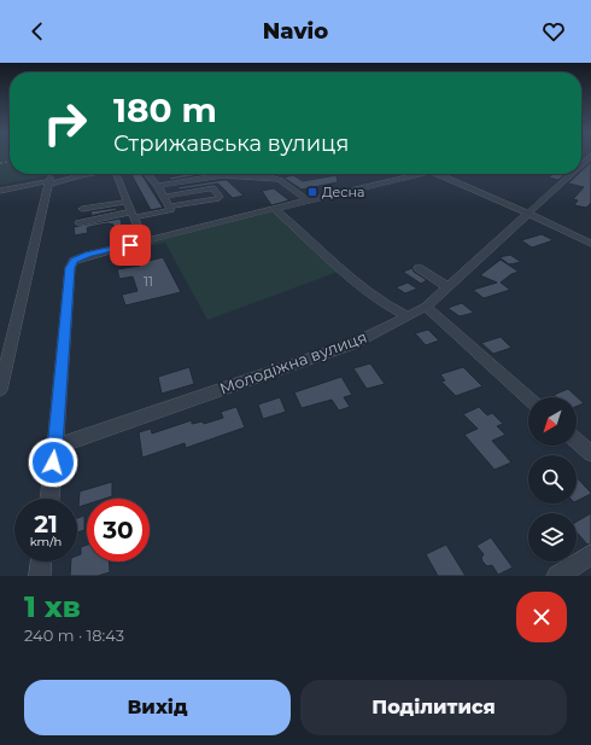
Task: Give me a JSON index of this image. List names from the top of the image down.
{
  "streets": {
    "street": ["Молодіжна вулиця"]
  },
  "places": {
    "transit": ["Десна"]
  },
  "house_numbers": ["11"],
  "north": "bottom left",
  "page": {
    "header": "Navio",
    "turn": ["180 m", "Стрижавська вулиця"],
    "speed": "21 km/h",
    "limit": "30",
    "heading": ["1 хв", "240 m · 18:43"],
    "buttons": ["Вихід", "Поділитися"]
  }
}
